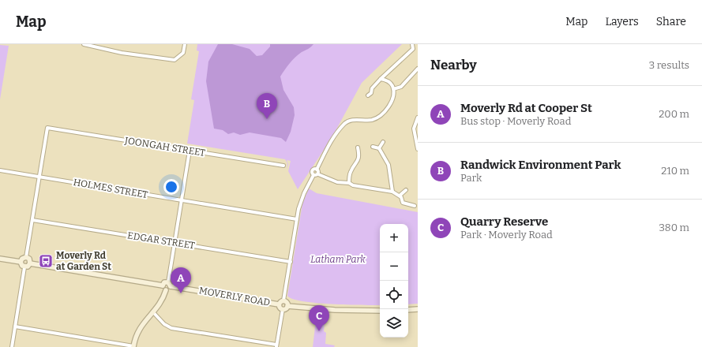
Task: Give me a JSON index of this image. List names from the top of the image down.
{
  "streets": {
    "street": [
      "JOONGAH STREET",
      "HOLMES STREET",
      "EDGAR STREET",
      "MOVERLY ROAD"
    ]
  },
  "crossings": [
    ["JOONGAH STREET", "HOLMES STREET"]
  ],
  "parks": ["Latham Park"],
  "places": {
    "bus stop": ["Moverly Rd at Garden St"]
  },
  "page": {
    "header": "Map",
    "nav": ["Map", "Layers", "Share"],
    "heading": ["Nearby", "3 results"],
    "list": [
      {
        "mark": "A",
        "name": "Moverly Rd at Cooper St",
        "note": "Bus stop · Moverly Road",
        "value": "200 m"
      },
      {
        "mark": "B",
        "name": "Randwick Environment Park",
        "note": "Park",
        "value": "210 m"
      },
      {
        "mark": "C",
        "name": "Quarry Reserve",
        "note": "Park · Moverly Road",
        "value": "380 m"
      }
    ],
    "pins": ["B", "A", "C"],
    "map_buttons": ["+", "−"]
  }
}
